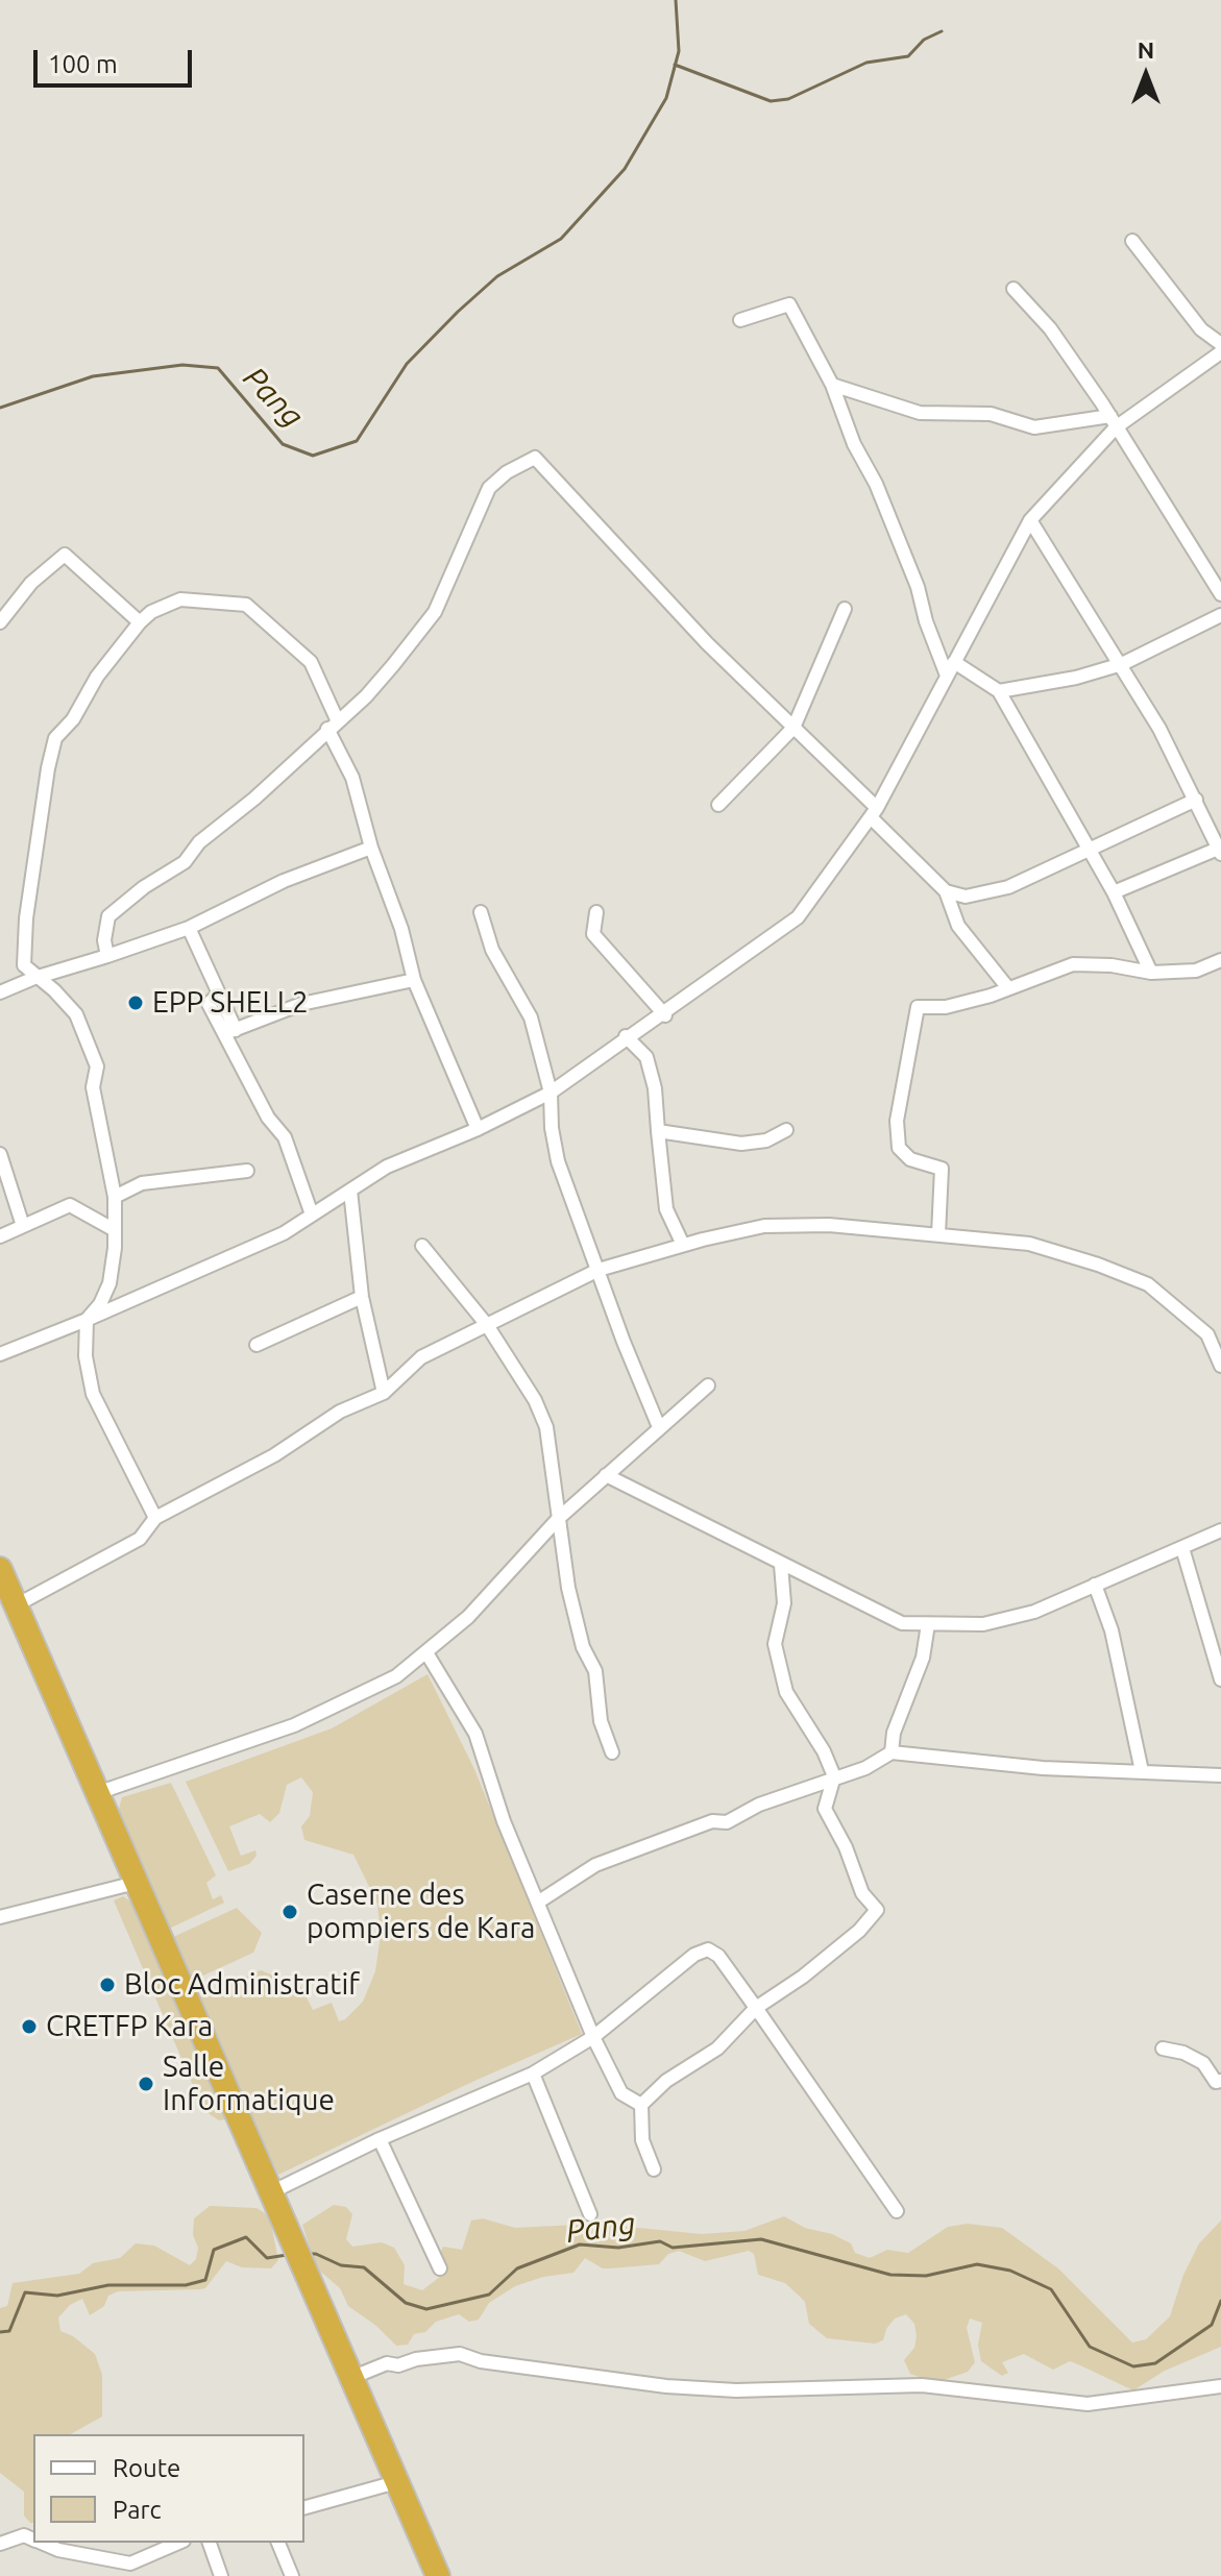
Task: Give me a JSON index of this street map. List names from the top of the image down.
{
  "water": ["Pang"],
  "places": [
    "EPP SHELL2",
    "Caserne des pompiers de Kara",
    "Bloc Administratif",
    "CRETFP Kara",
    "Salle Informatique"
  ],
  "legend": ["Route", "Parc"],
  "scale_bar": "100 m",
  "north": "top"
}
